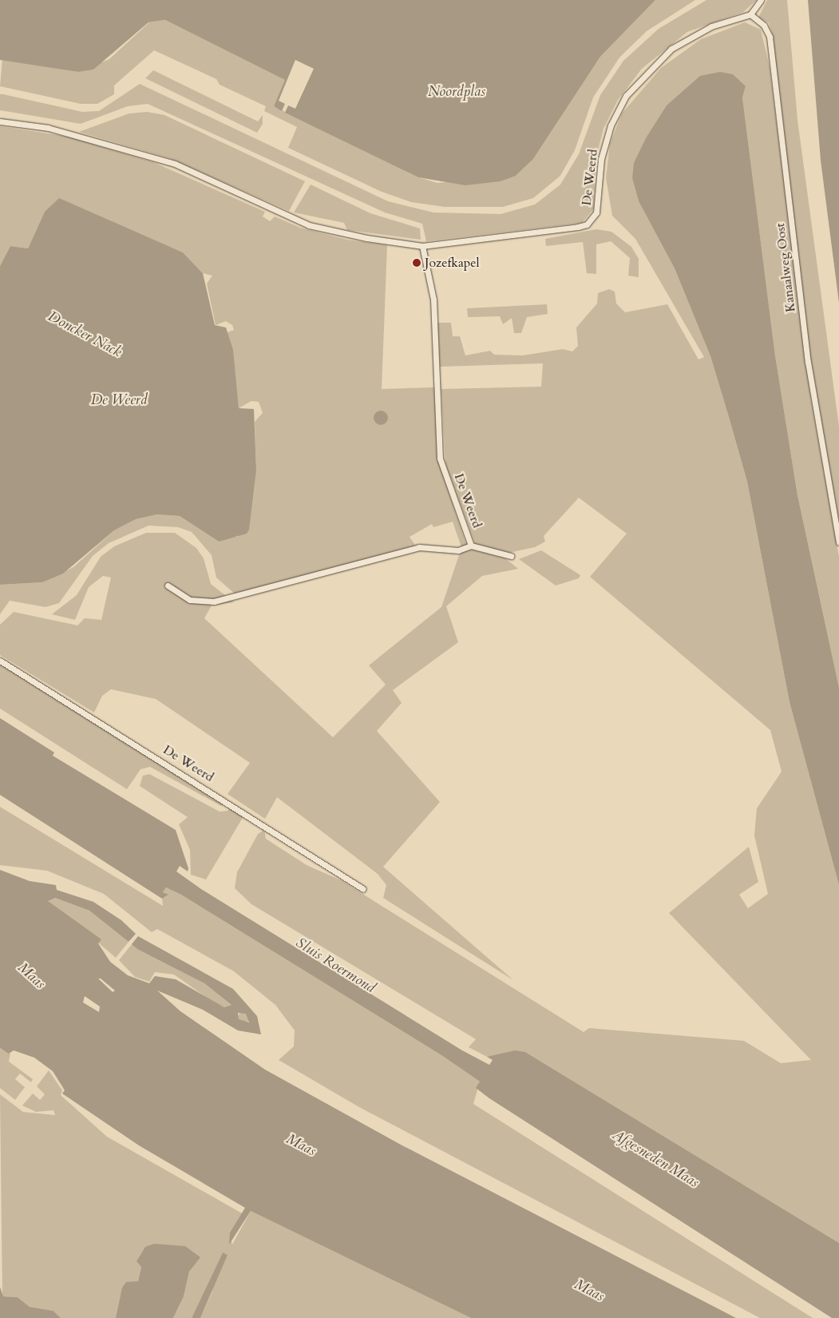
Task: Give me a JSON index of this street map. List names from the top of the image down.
{
  "streets": {
    "street": ["De Weerd", "Kanaalweg Oost"]
  },
  "crossings": [
    ["De Weerd", "Kanaalweg Oost"]
  ],
  "water": [
    "Noordplas",
    "Doncker Nack",
    "De Weerd",
    "Sluis Roermond",
    "Maas",
    "Afgesneden Maas"
  ],
  "places": ["Jozefkapel"]
}
